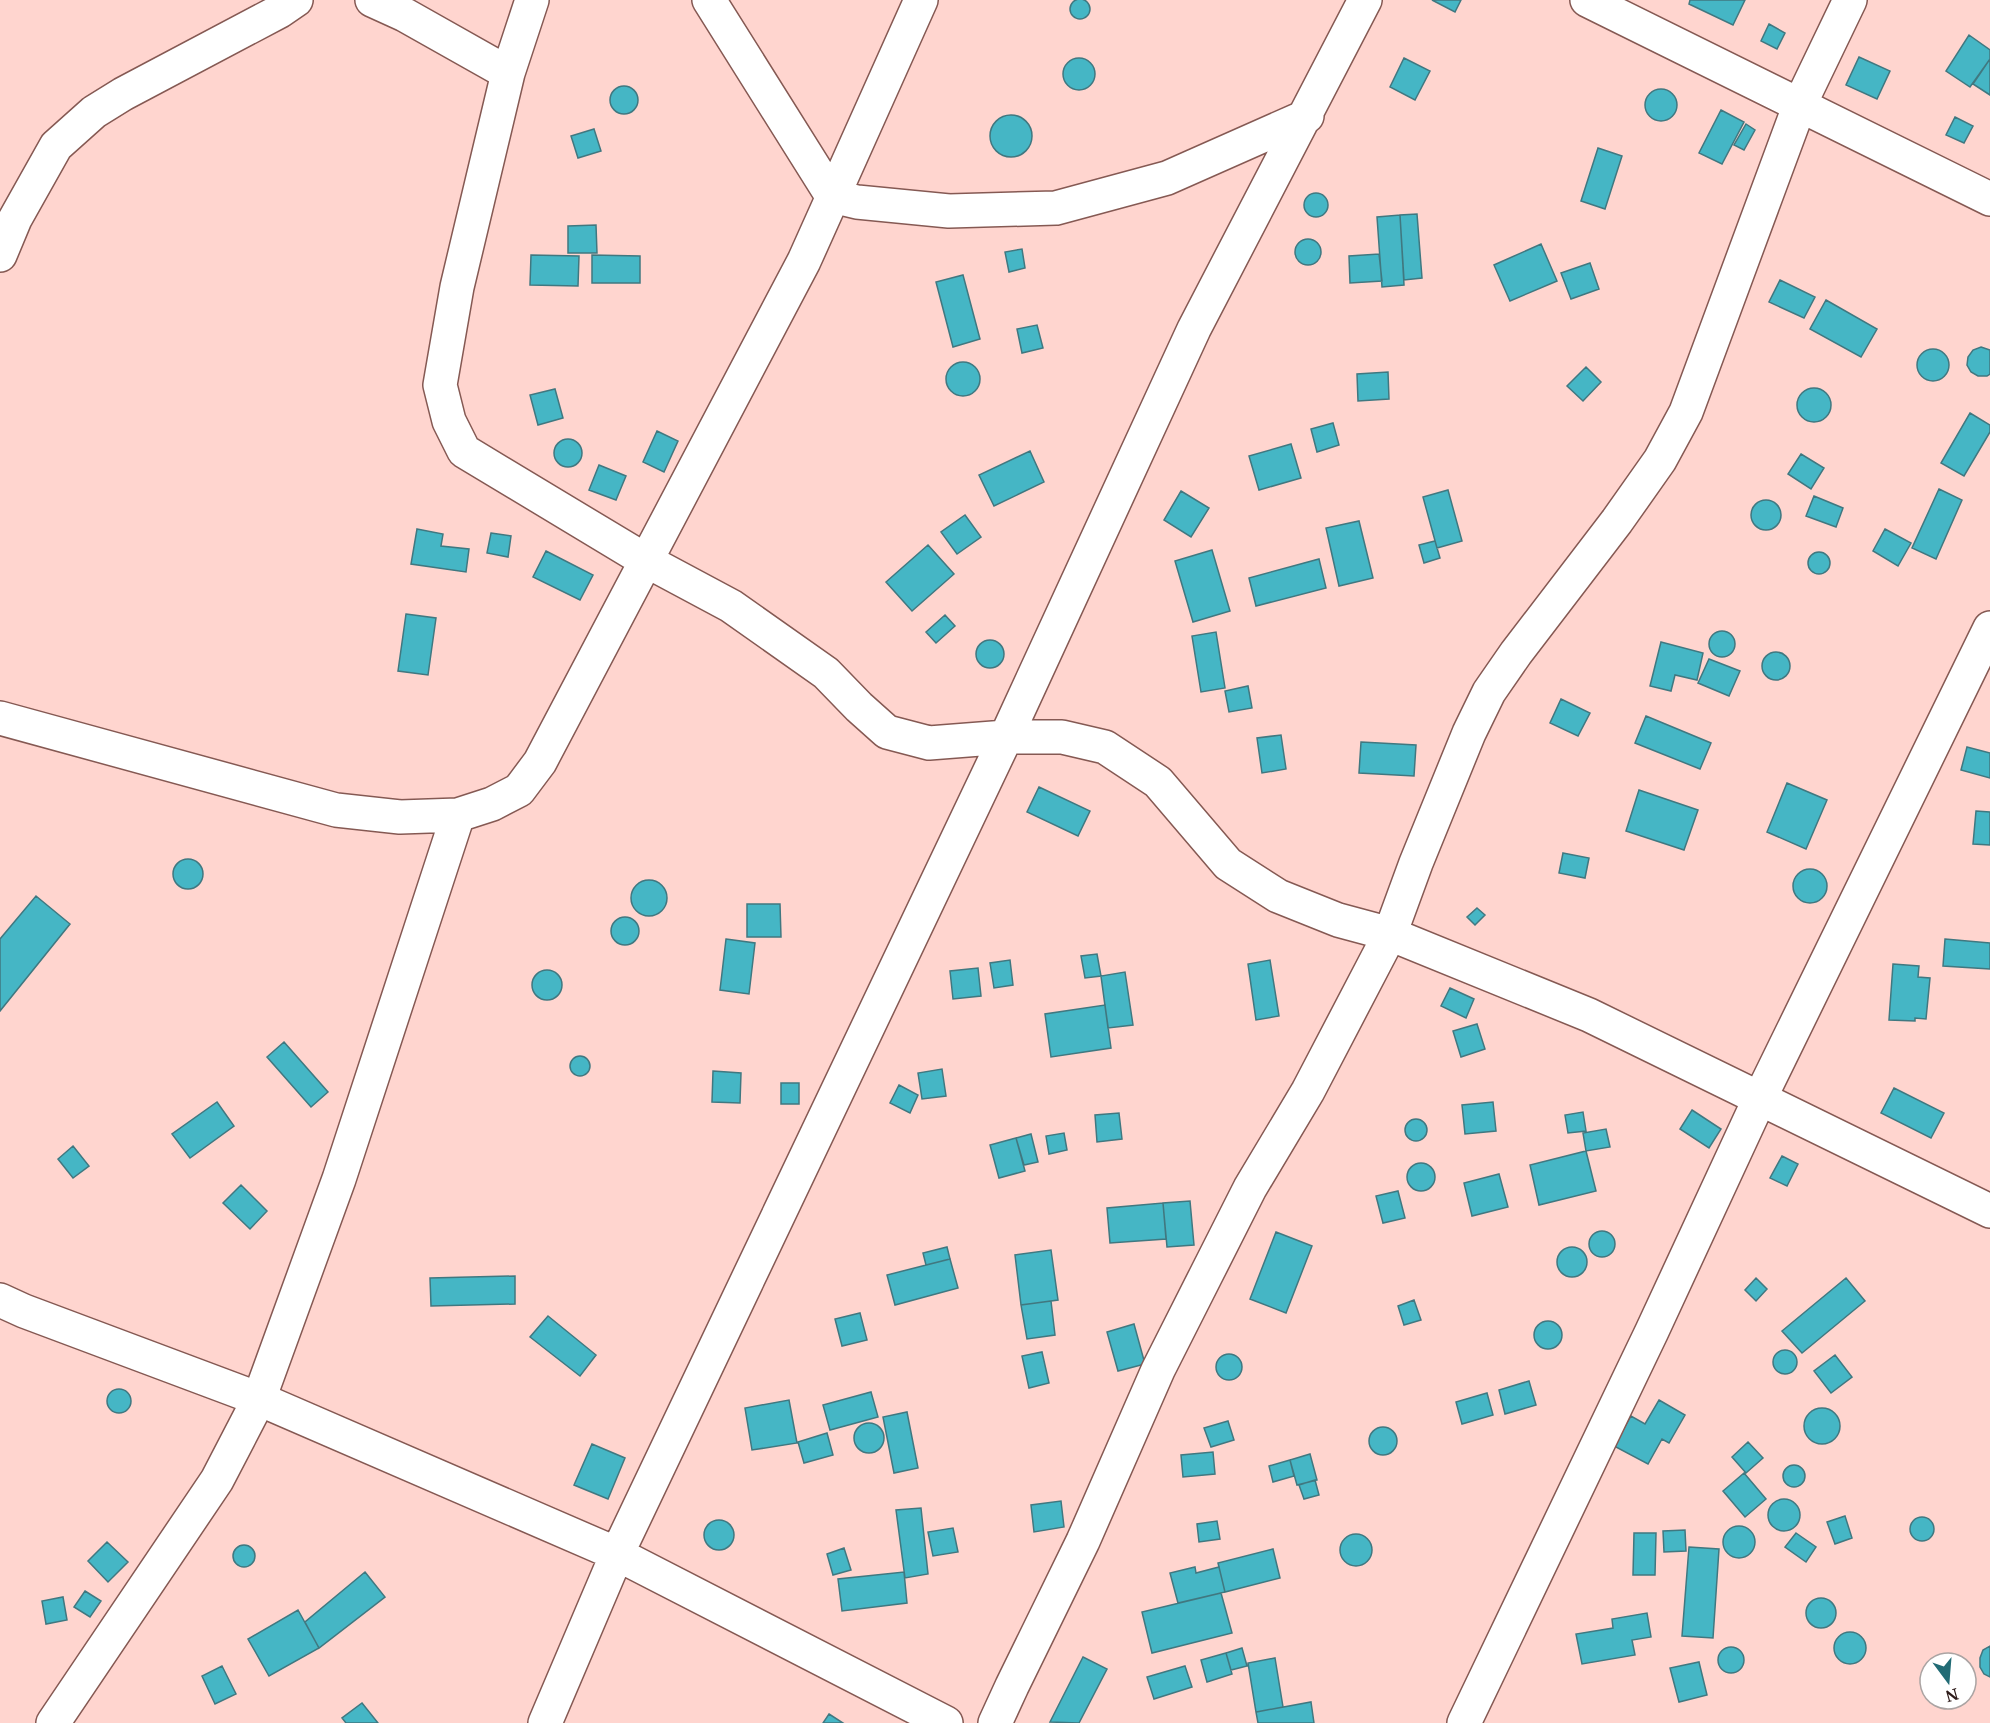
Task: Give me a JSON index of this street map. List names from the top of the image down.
{
  "north": "bottom"
}
